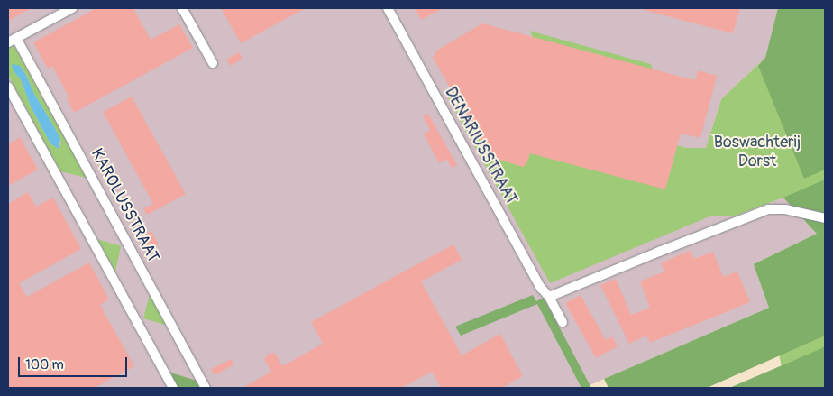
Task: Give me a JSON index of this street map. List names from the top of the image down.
{
  "streets": {
    "street": ["DENARIUSSTRAAT", "KAROLUSSTRAAT"]
  },
  "parks": ["Boswachterij Dorst"],
  "scale_bar": "100 m"
}
